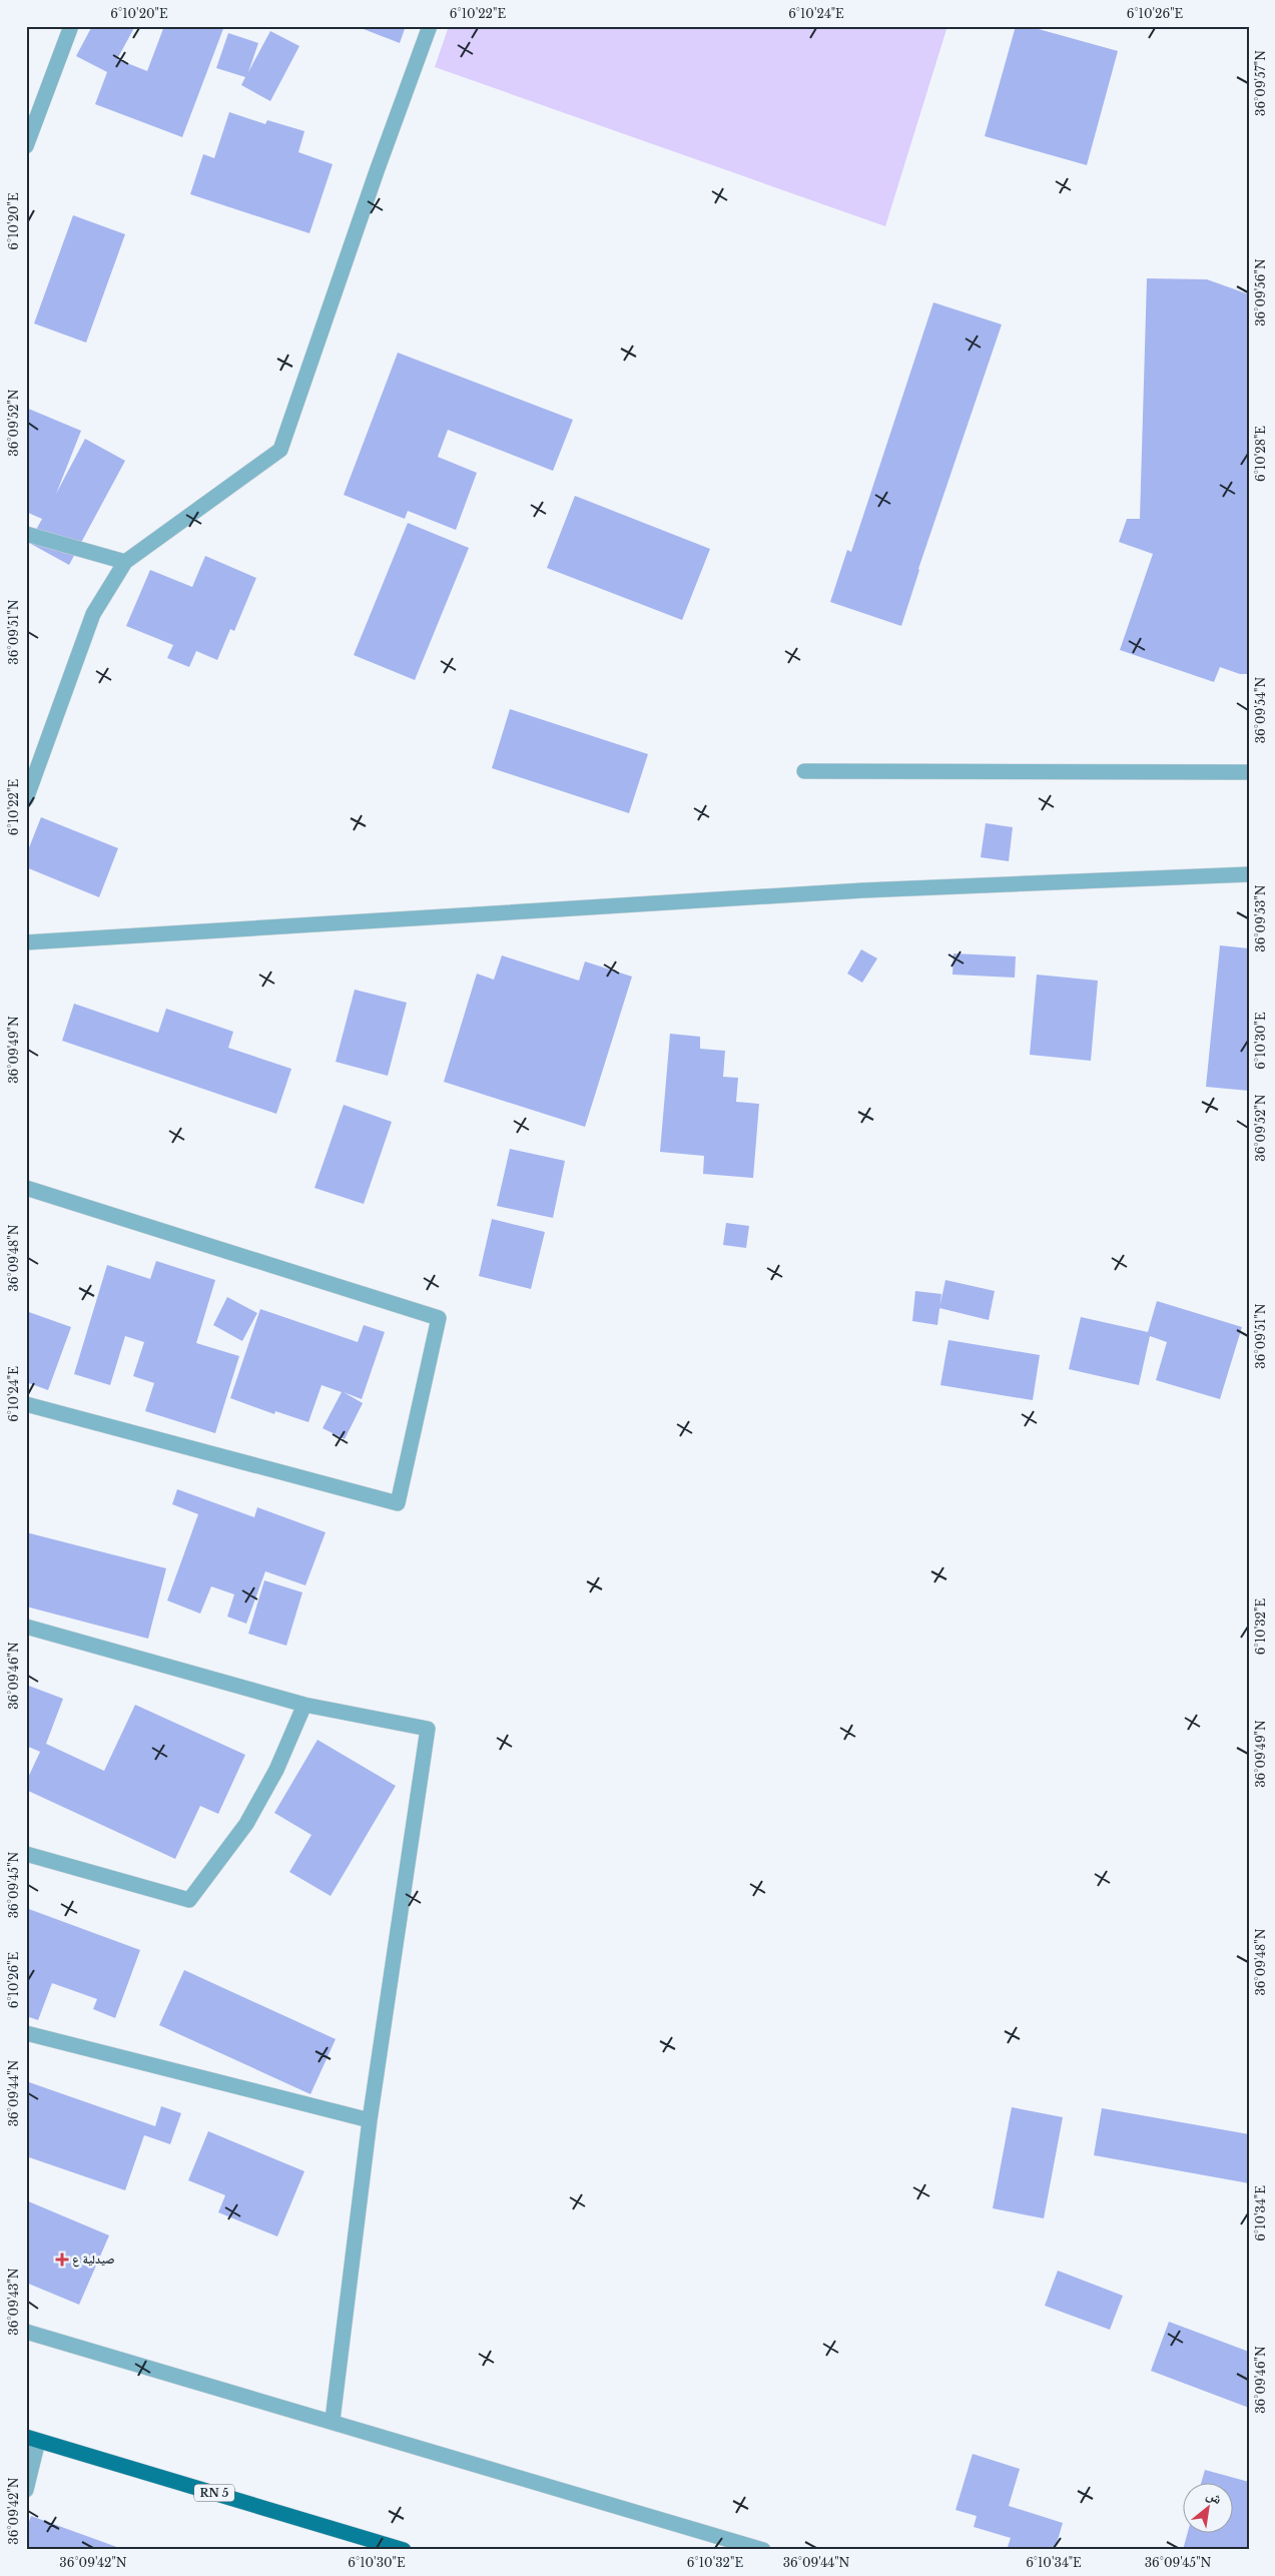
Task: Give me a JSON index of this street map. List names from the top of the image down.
{
  "streets": {
    "main road": ["RN 5"]
  },
  "places": {
    "health": ["صيدلية ع"]
  },
  "north": "top right",
  "coordinates": [
    "6°10'20\"E",
    "6°10'22\"E",
    "6°10'24\"E",
    "6°10'26\"E",
    "36°09'57\"N",
    "36°09'56\"N",
    "36°09'52\"N",
    "6°10'28\"E",
    "36°09'51\"N",
    "36°09'54\"N",
    "36°09'53\"N",
    "6°10'30\"E",
    "36°09'49\"N",
    "36°09'48\"N",
    "6°10'32\"E",
    "36°09'46\"N",
    "36°09'45\"N",
    "36°09'44\"N",
    "6°10'34\"E",
    "36°09'43\"N",
    "36°09'42\"N"
  ]
}
